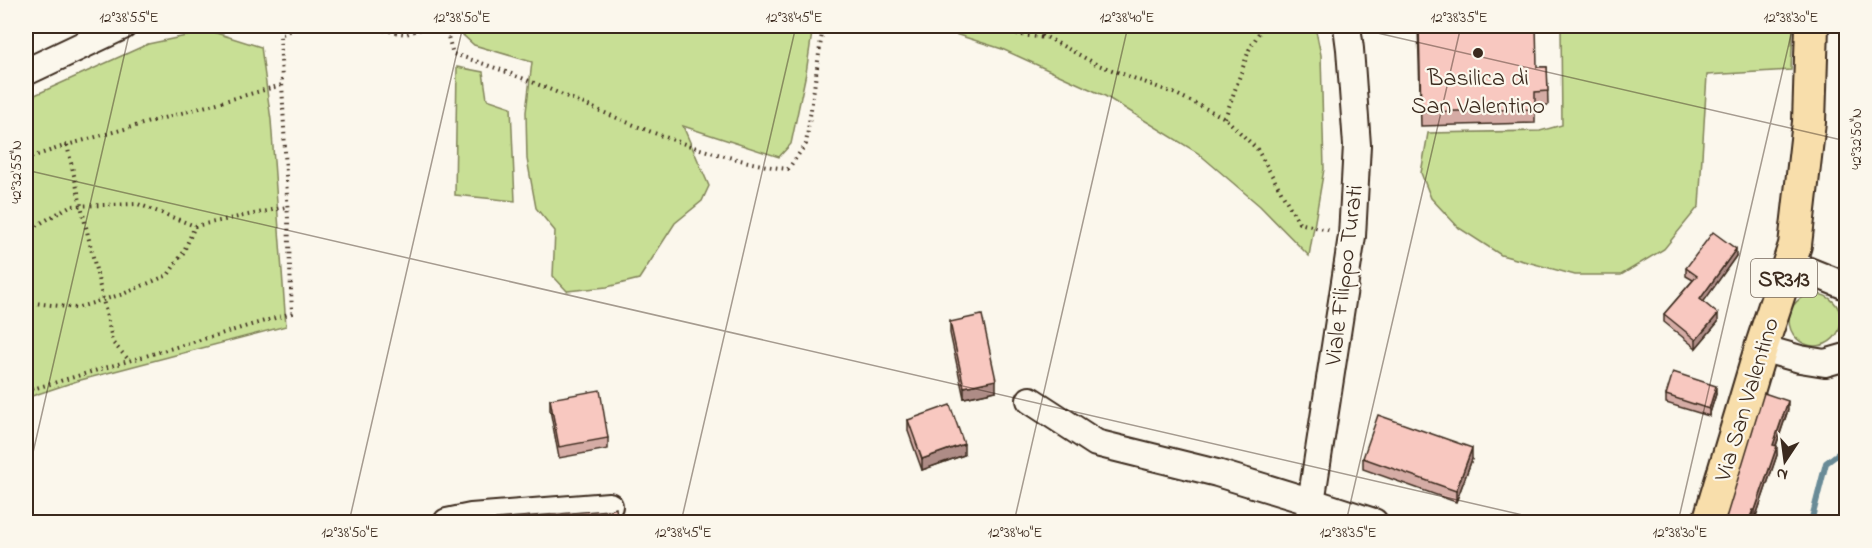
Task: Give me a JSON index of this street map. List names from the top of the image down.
{
  "streets": {
    "main road": ["SR313", "Via San Valentino"],
    "street": ["Viale Filippo Turati"]
  },
  "places": ["Basilica di San Valentino"],
  "north": "bottom",
  "coordinates": [
    "12°38'55\"E",
    "12°38'50\"E",
    "12°38'45\"E",
    "12°38'40\"E",
    "12°38'35\"E",
    "12°38'30\"E",
    "42°32'50\"N",
    "42°32'55\"N"
  ]
}
